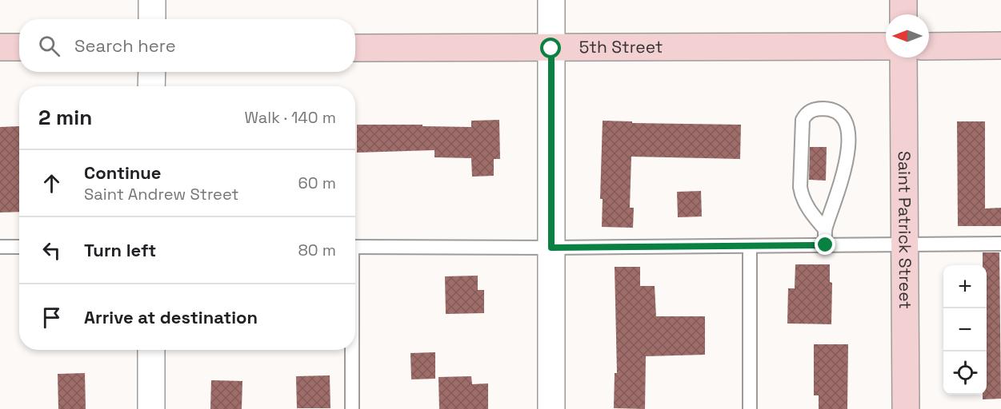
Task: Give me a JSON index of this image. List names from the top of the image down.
{
  "streets": {
    "main road": ["5th Street", "Saint Patrick Street"]
  },
  "north": "left",
  "page": {
    "search": "Search here",
    "heading": ["2 min", "Walk · 140 m"],
    "list": [
      ["Continue", "Saint Andrew Street", "60 m"],
      ["Turn left", "80 m"],
      "Arrive at destination"
    ],
    "map_buttons": ["+", "−"]
  }
}
